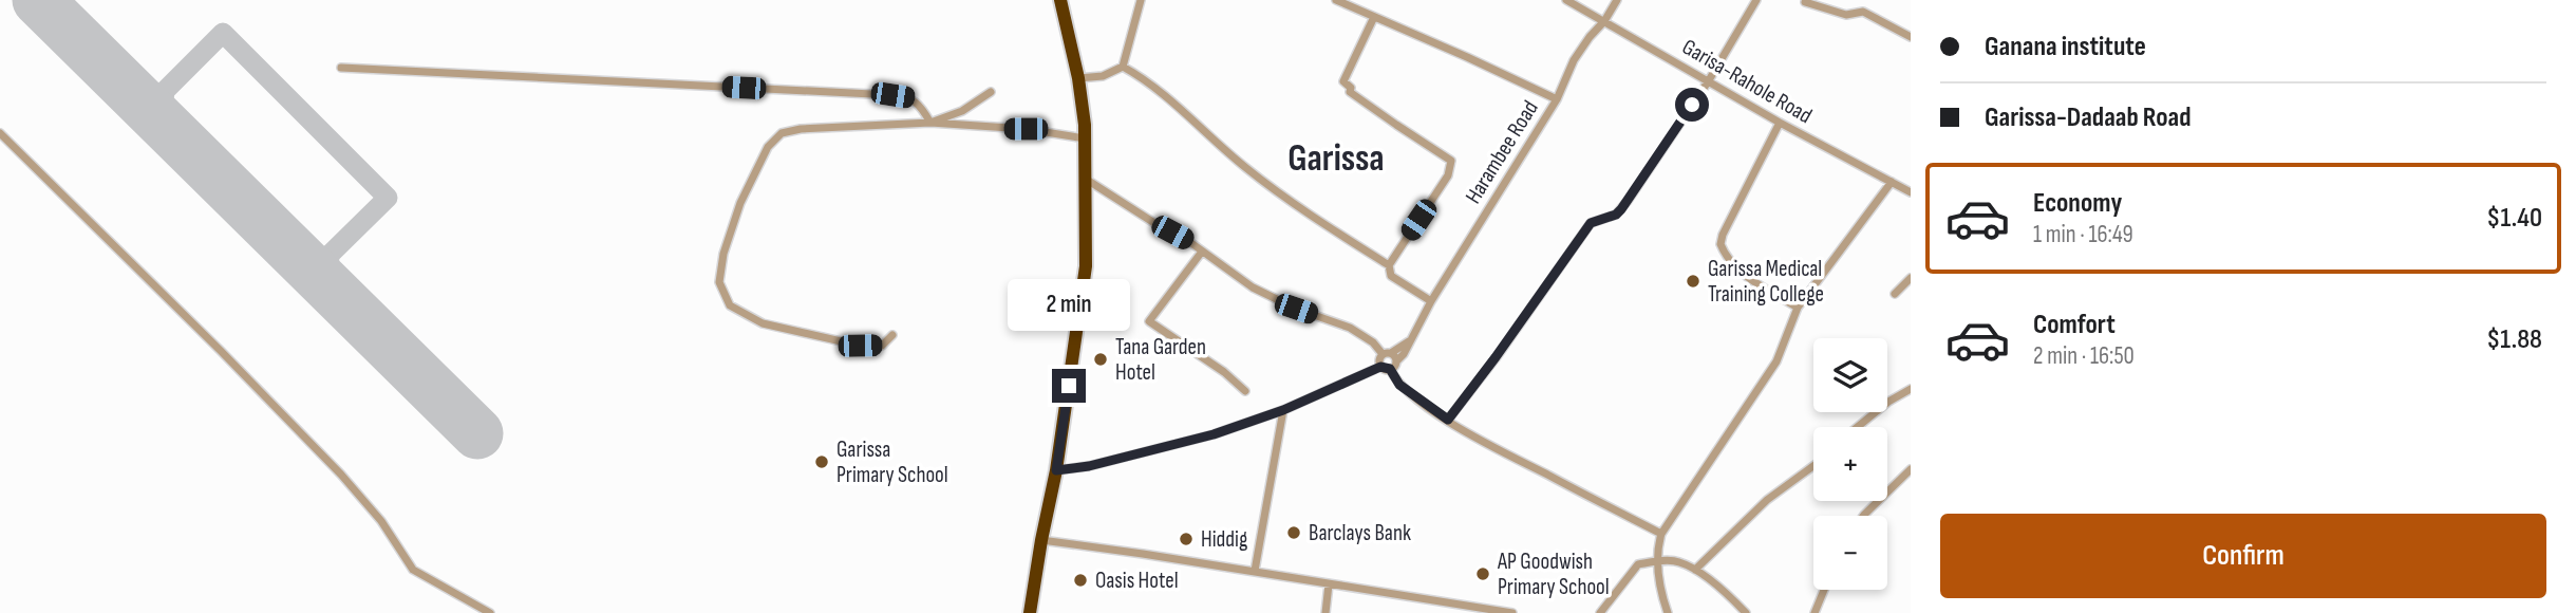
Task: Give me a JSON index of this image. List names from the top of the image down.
{
  "streets": {
    "street": ["Garisa-Rahole Road", "Harambee Road"]
  },
  "crossings": [
    ["Garisa-Rahole Road", "Harambee Road"]
  ],
  "districts": ["Garissa"],
  "places": [
    "Garissa Medical Training College",
    "Tana Garden Hotel",
    "Garissa Primary School",
    "Barclays Bank",
    "Hiddig",
    "AP Goodwish Primary School",
    "Oasis Hotel"
  ],
  "page": {
    "banner": ["Ganana institute", "Garissa-Dadaab Road"],
    "list": [
      {
        "name": "Economy",
        "note": "1 min · 16:49",
        "value": "$1.40"
      },
      {
        "name": "Comfort",
        "note": "2 min · 16:50",
        "value": "$1.88"
      }
    ],
    "bubble": "2 min",
    "map_buttons": ["+", "−"],
    "buttons": "Confirm"
  }
}
